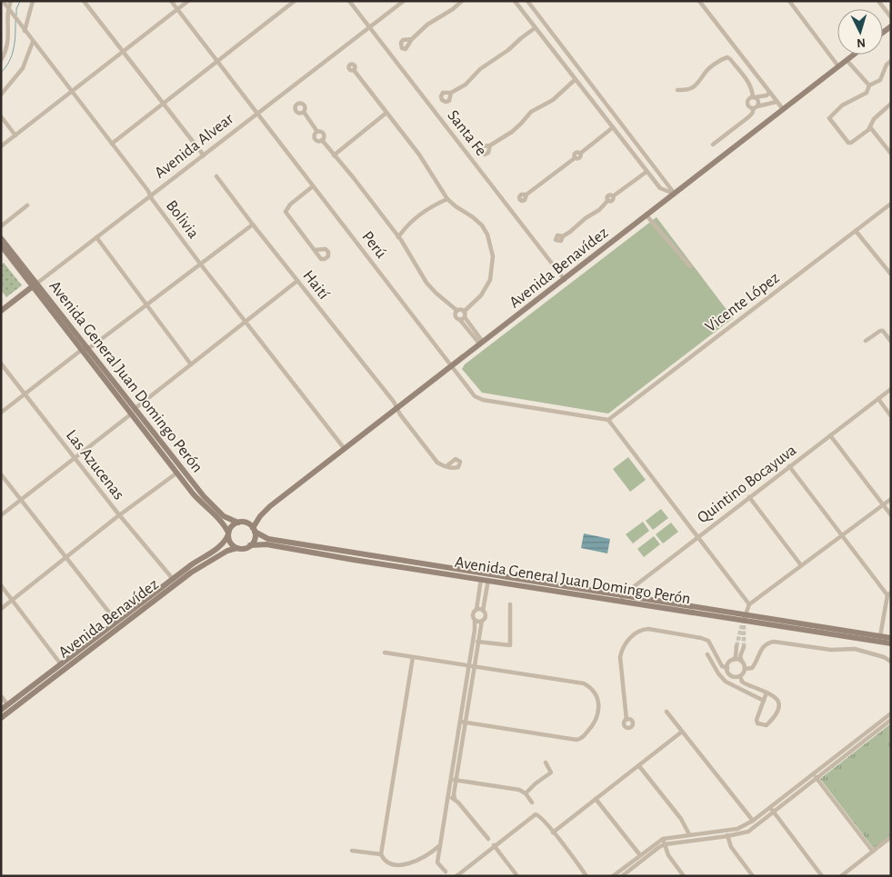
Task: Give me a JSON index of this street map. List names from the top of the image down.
{
  "streets": {
    "main road": ["Avenida Alvear", "Avenida Benavídez", "Avenida General Juan Domingo Perón"],
    "street": [
      "Santa Fe",
      "Bolivia",
      "Perú",
      "Haití",
      "Vicente López",
      "Las Azucenas",
      "Quintino Bocayuva"
    ]
  },
  "crossings": [
    ["Santa Fe", "Avenida Alvear"],
    ["Santa Fe", "Avenida Benavídez"],
    ["Avenida Alvear", "Bolivia"],
    ["Avenida Alvear", "Perú"],
    ["Avenida Alvear", "Avenida General Juan Domingo Perón"],
    ["Bolivia", "Avenida Benavídez"],
    ["Perú", "Avenida Benavídez"],
    ["Perú", "Vicente López"],
    ["Avenida Benavídez", "Haití"],
    ["Avenida Benavídez", "Avenida General Juan Domingo Perón"],
    ["Avenida Benavídez", "Las Azucenas"],
    ["Avenida General Juan Domingo Perón", "Quintino Bocayuva"]
  ],
  "north": "bottom"
}
